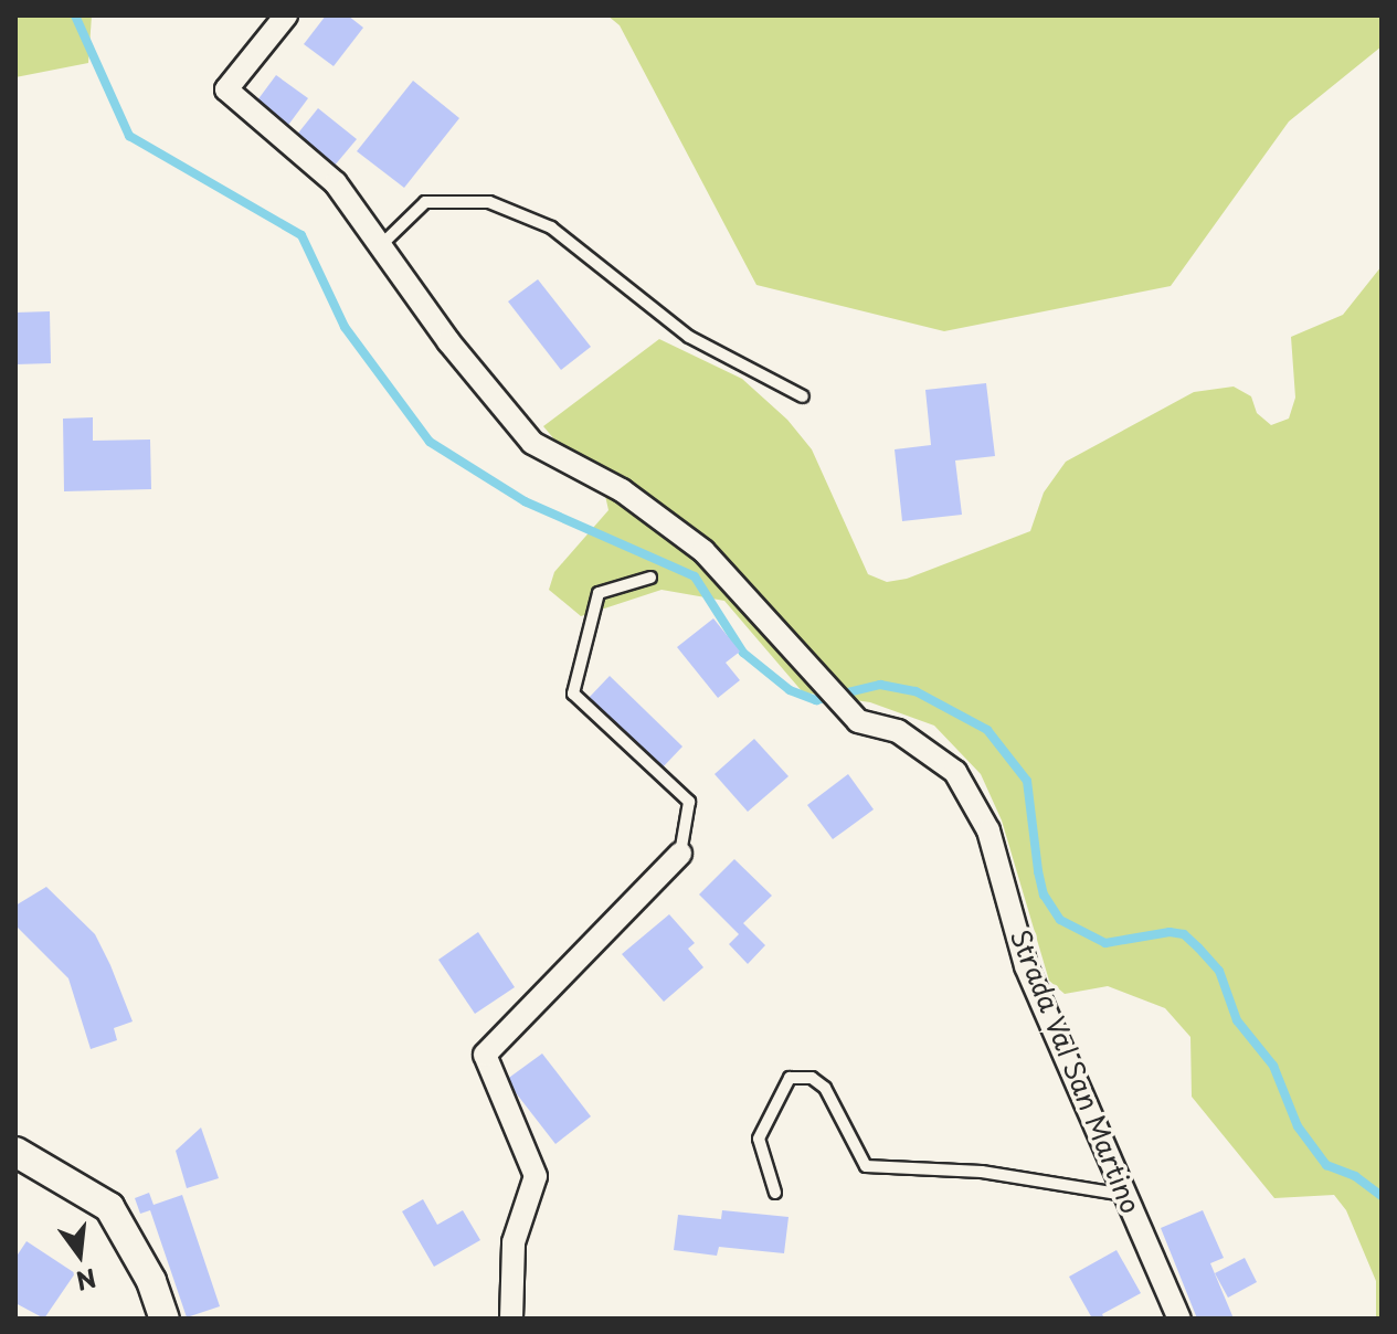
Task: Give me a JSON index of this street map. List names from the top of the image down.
{
  "streets": {
    "street": ["Strada Val San Martino"]
  },
  "north": "bottom"
}
